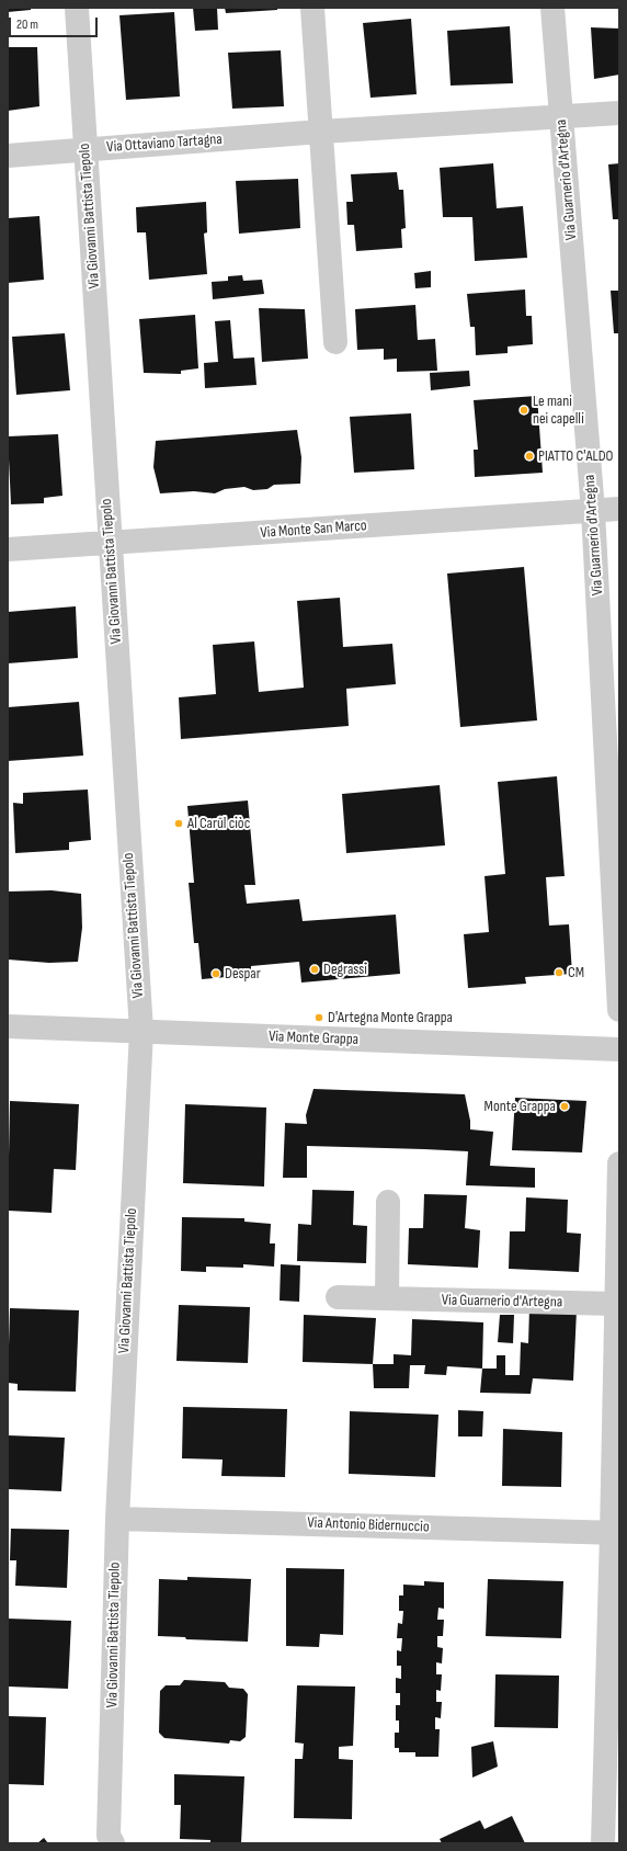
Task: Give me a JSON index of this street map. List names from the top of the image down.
{
  "streets": {
    "street": [
      "Via Ottaviano Tartagna",
      "Via Guarnerio d'Artegna",
      "Via Giovanni Battista Tiepolo",
      "Via Monte San Marco",
      "Via Monte Grappa",
      "Via Antonio Bidernuccio"
    ]
  },
  "crossings": [
    ["Via Ottaviano Tartagna", "Via Guarnerio d'Artegna"],
    ["Via Ottaviano Tartagna", "Via Giovanni Battista Tiepolo"],
    ["Via Guarnerio d'Artegna", "Via Monte San Marco"],
    ["Via Giovanni Battista Tiepolo", "Via Monte San Marco"],
    ["Via Giovanni Battista Tiepolo", "Via Monte Grappa"],
    ["Via Giovanni Battista Tiepolo", "Via Antonio Bidernuccio"]
  ],
  "places": [
    "Le mani nei capelli",
    "PIATTO C'ALDO",
    "Al Carûl ciòc",
    "Degrassi",
    "CM",
    "Despar",
    "D'Artegna Monte Grappa",
    "Monte Grappa"
  ],
  "scale_bar": "20 m"
}
